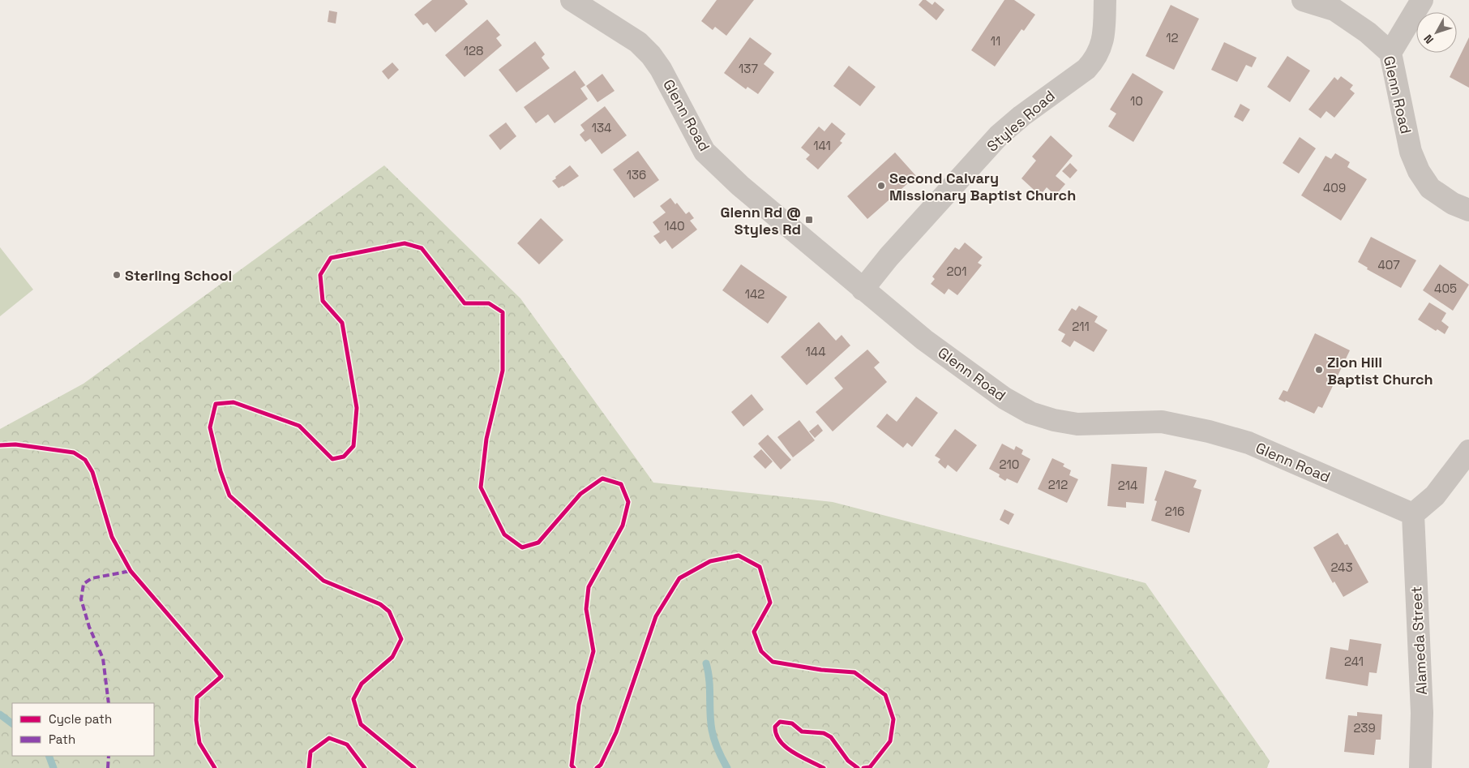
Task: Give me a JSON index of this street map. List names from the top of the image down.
{
  "streets": {
    "street": ["Glenn Road", "Styles Road", "Alameda Street"]
  },
  "crossings": [
    ["Glenn Road", "Styles Road"],
    ["Glenn Road", "Alameda Street"]
  ],
  "places": {
    "other": ["Second Calvary Missionary Baptist Church", "Sterling School", "Zion Hill Baptist Church"],
    "transit": ["Glenn Rd @ Styles Rd"]
  },
  "house_numbers": [
    "12",
    "11",
    "128",
    "137",
    "10",
    "134",
    "141",
    "136",
    "409",
    "140",
    "407",
    "201",
    "405",
    "142",
    "211",
    "144",
    "210",
    "212",
    "214",
    "216",
    "243",
    "241",
    "239"
  ],
  "legend": ["Cycle path", "Path"],
  "north": "bottom left"
}
